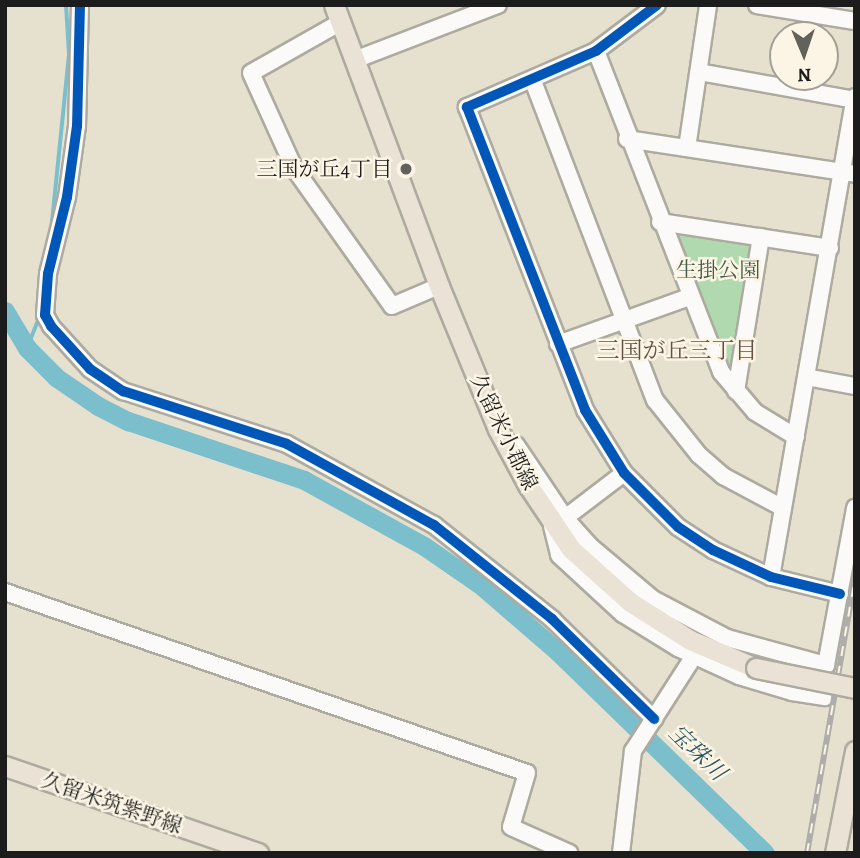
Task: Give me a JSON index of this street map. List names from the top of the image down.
{
  "streets": {
    "main road": ["久留米小郡線", "久留米筑紫野線"]
  },
  "districts": ["三国が丘三丁目"],
  "water": ["宝珠川"],
  "parks": ["生掛公園"],
  "places": ["三国が丘4丁目"],
  "north": "bottom"
}
